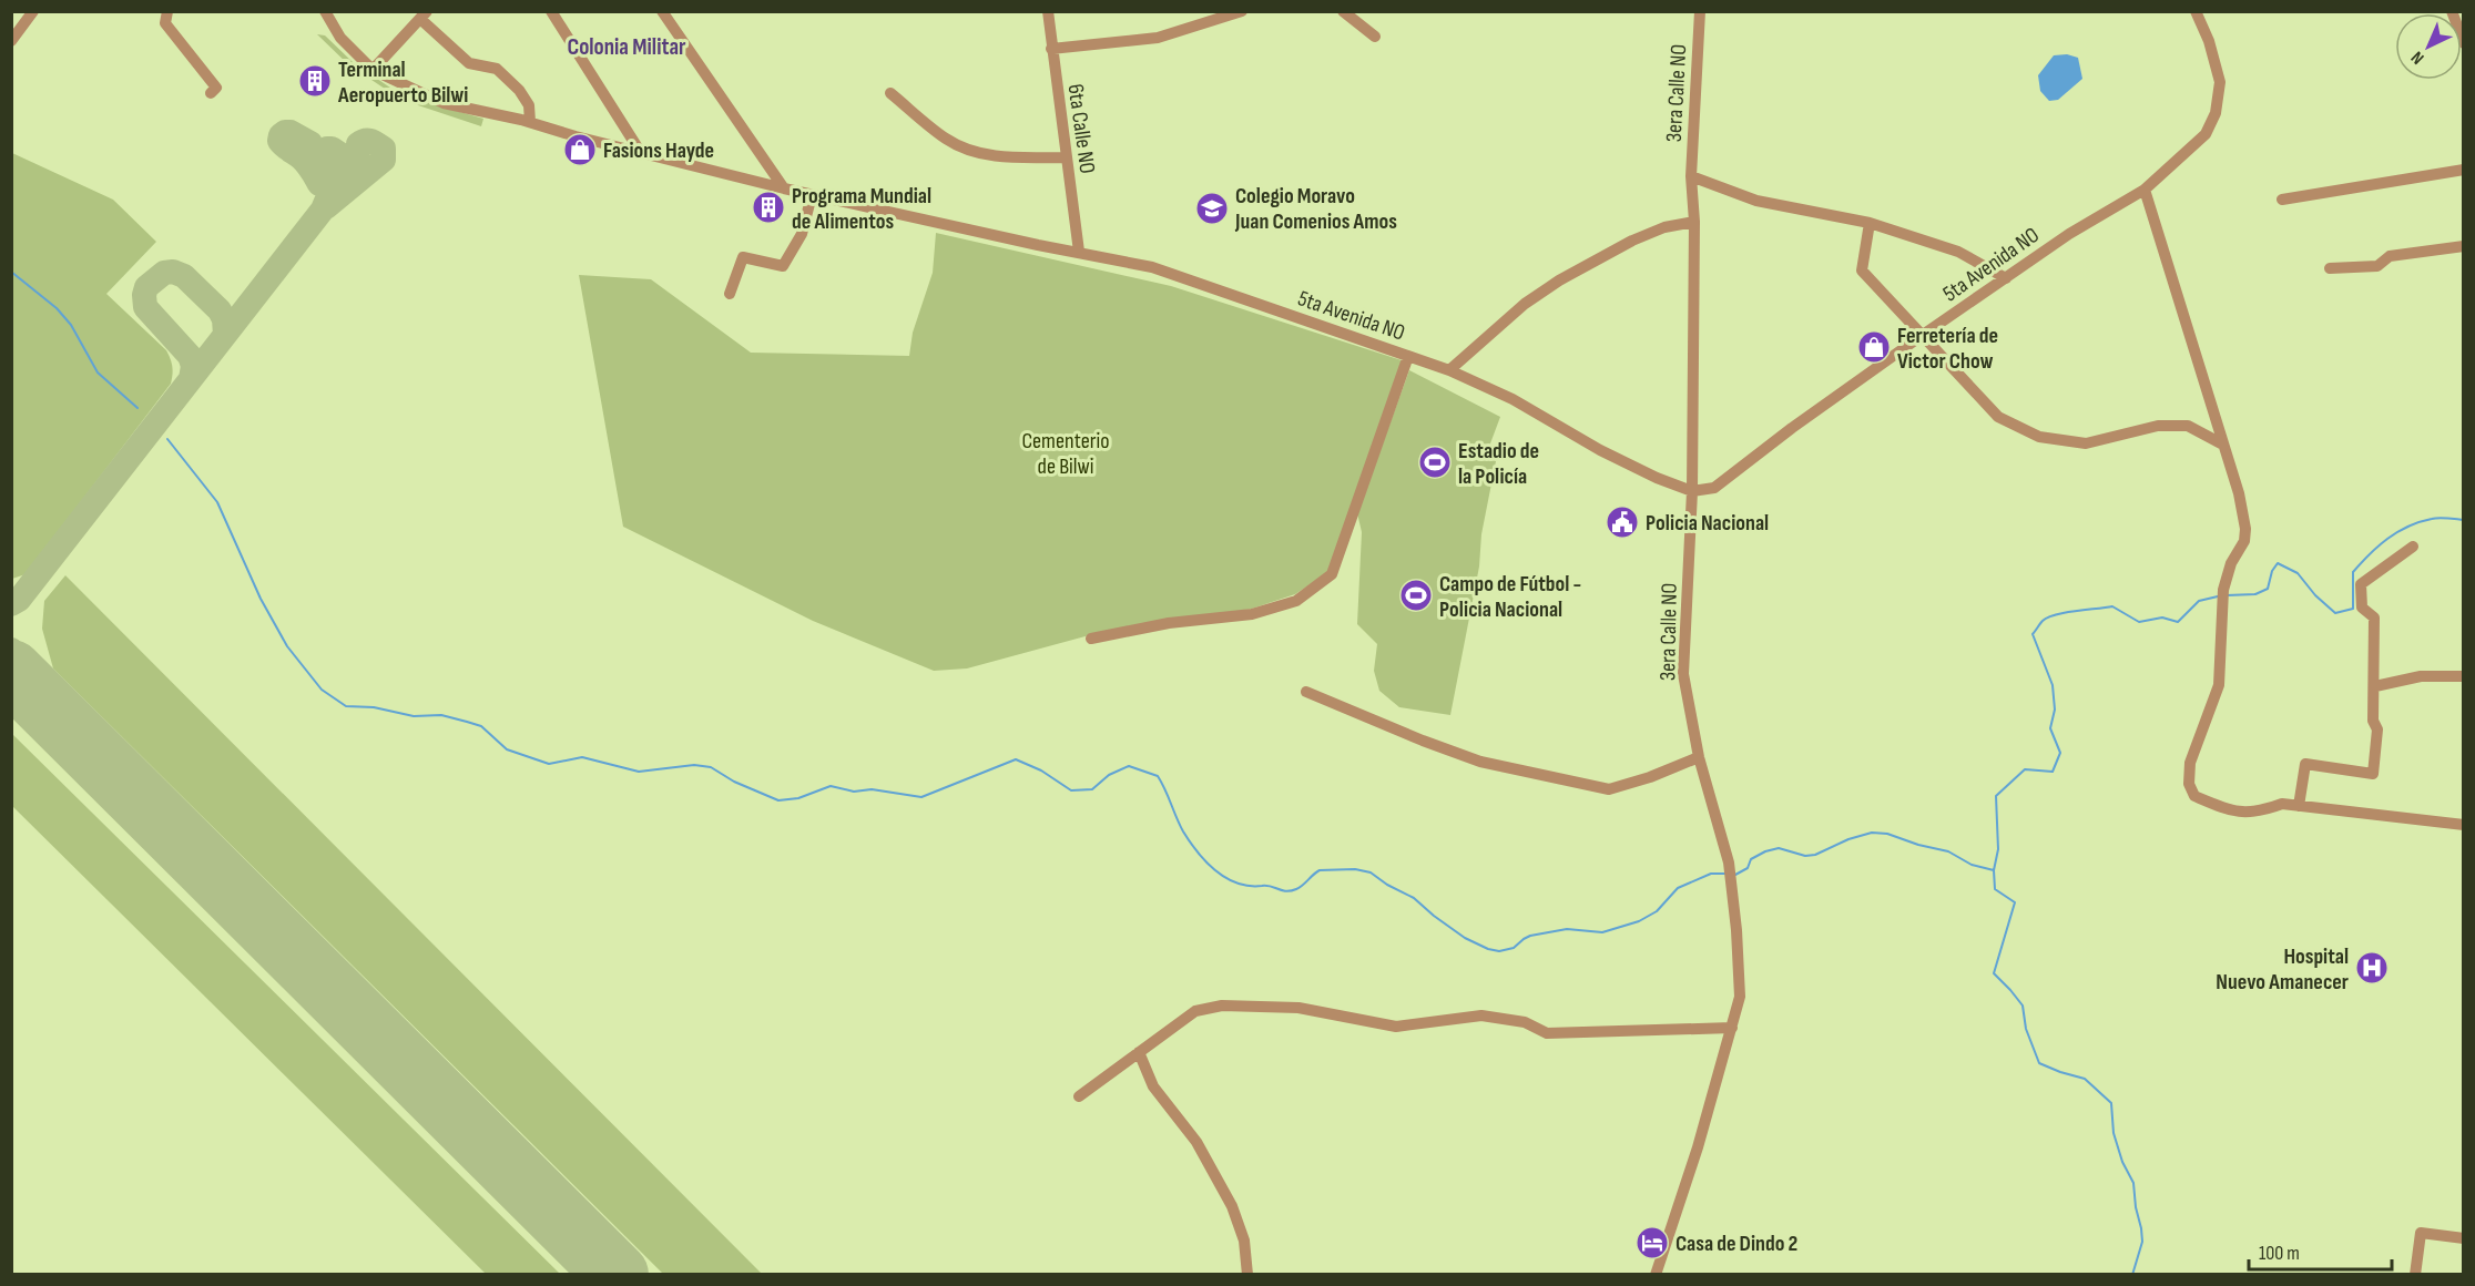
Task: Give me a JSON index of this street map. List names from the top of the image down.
{
  "streets": {
    "street": ["3era Calle NO", "6ta Calle NO", "5ta Avenida NO"]
  },
  "crossings": [
    ["3era Calle NO", "5ta Avenida NO"],
    ["6ta Calle NO", "5ta Avenida NO"]
  ],
  "districts": ["Colonia Militar"],
  "parks": ["Cementerio de Bilwi"],
  "places": {
    "building": ["Terminal Aeropuerto Bilwi", "Programa Mundial de Alimentos"],
    "shop": ["Fasions Hayde", "Ferretería de Victor Chow"],
    "school or university": ["Colegio Moravo Juan Comenios Amos"],
    "sports": ["Estadio de la Policía", "Campo de Fútbol - Policia Nacional"],
    "public building": ["Policia Nacional"],
    "hospital": ["Hospital Nuevo Amanecer"],
    "hotel": ["Casa de Dindo 2"]
  },
  "scale_bar": "100 m",
  "north": "bottom left"
}
